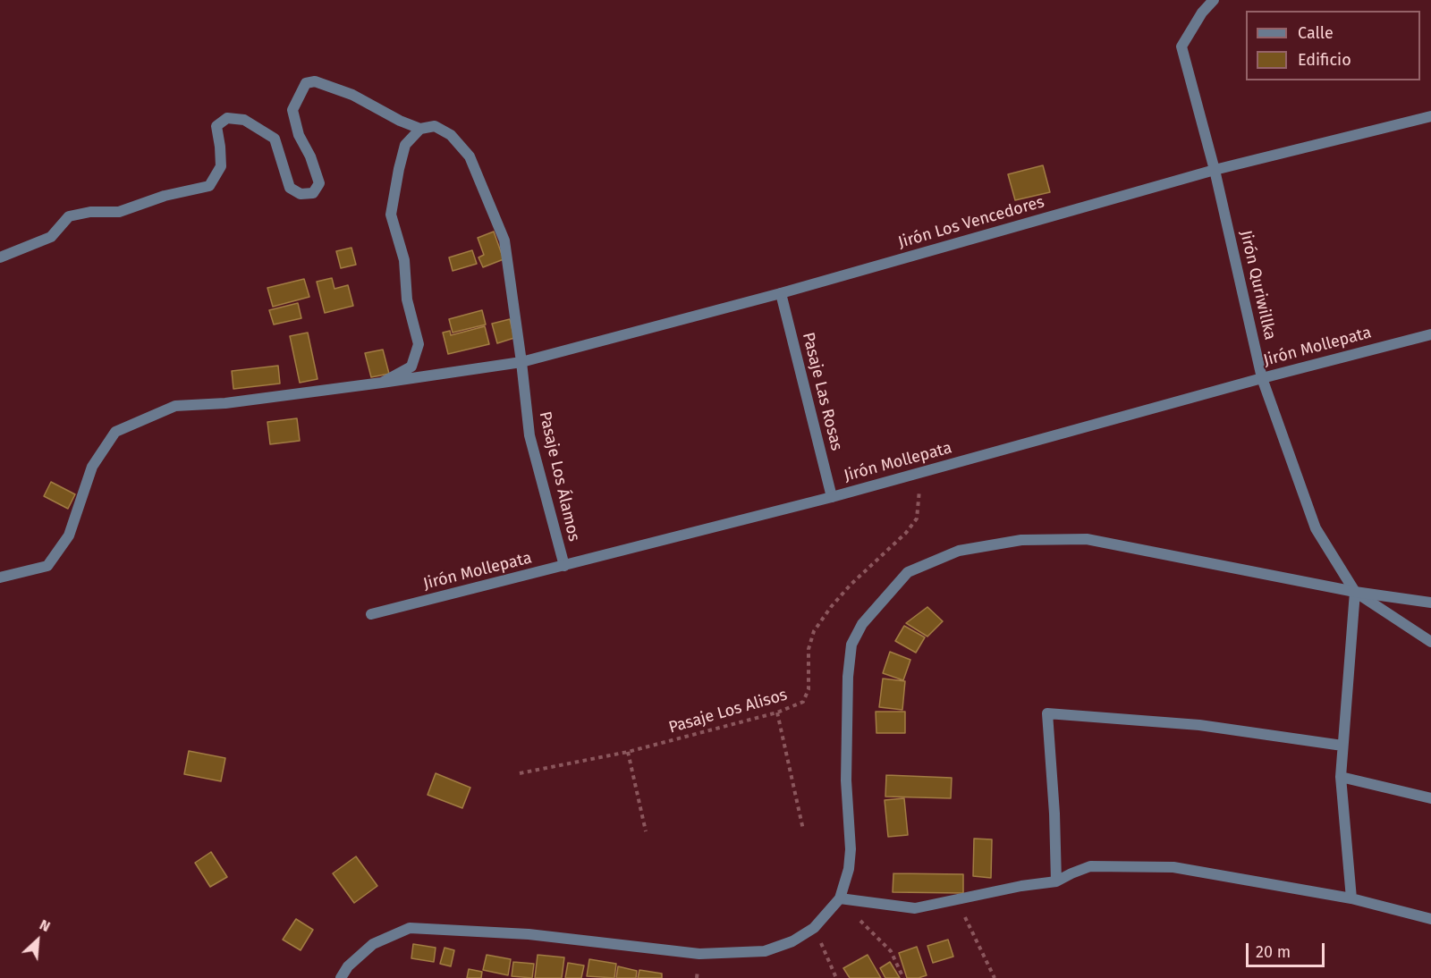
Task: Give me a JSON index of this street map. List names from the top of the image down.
{
  "streets": {
    "street": [
      "Jirón Los Vencedores",
      "Jirón Quriwillka",
      "Jirón Mollepata",
      "Pasaje Las Rosas",
      "Pasaje Los Álamos"
    ],
    "path": ["Pasaje Los Alisos"]
  },
  "crossings": [
    ["Jirón Los Vencedores", "Jirón Quriwillka"],
    ["Jirón Los Vencedores", "Pasaje Las Rosas"],
    ["Jirón Los Vencedores", "Pasaje Los Álamos"],
    ["Jirón Quriwillka", "Jirón Mollepata"],
    ["Jirón Mollepata", "Pasaje Las Rosas"],
    ["Jirón Mollepata", "Pasaje Los Álamos"],
    ["Jirón Mollepata", "Pasaje Los Alisos"]
  ],
  "legend": ["Calle", "Edificio"],
  "scale_bar": "20 m",
  "north": "top right"
}
